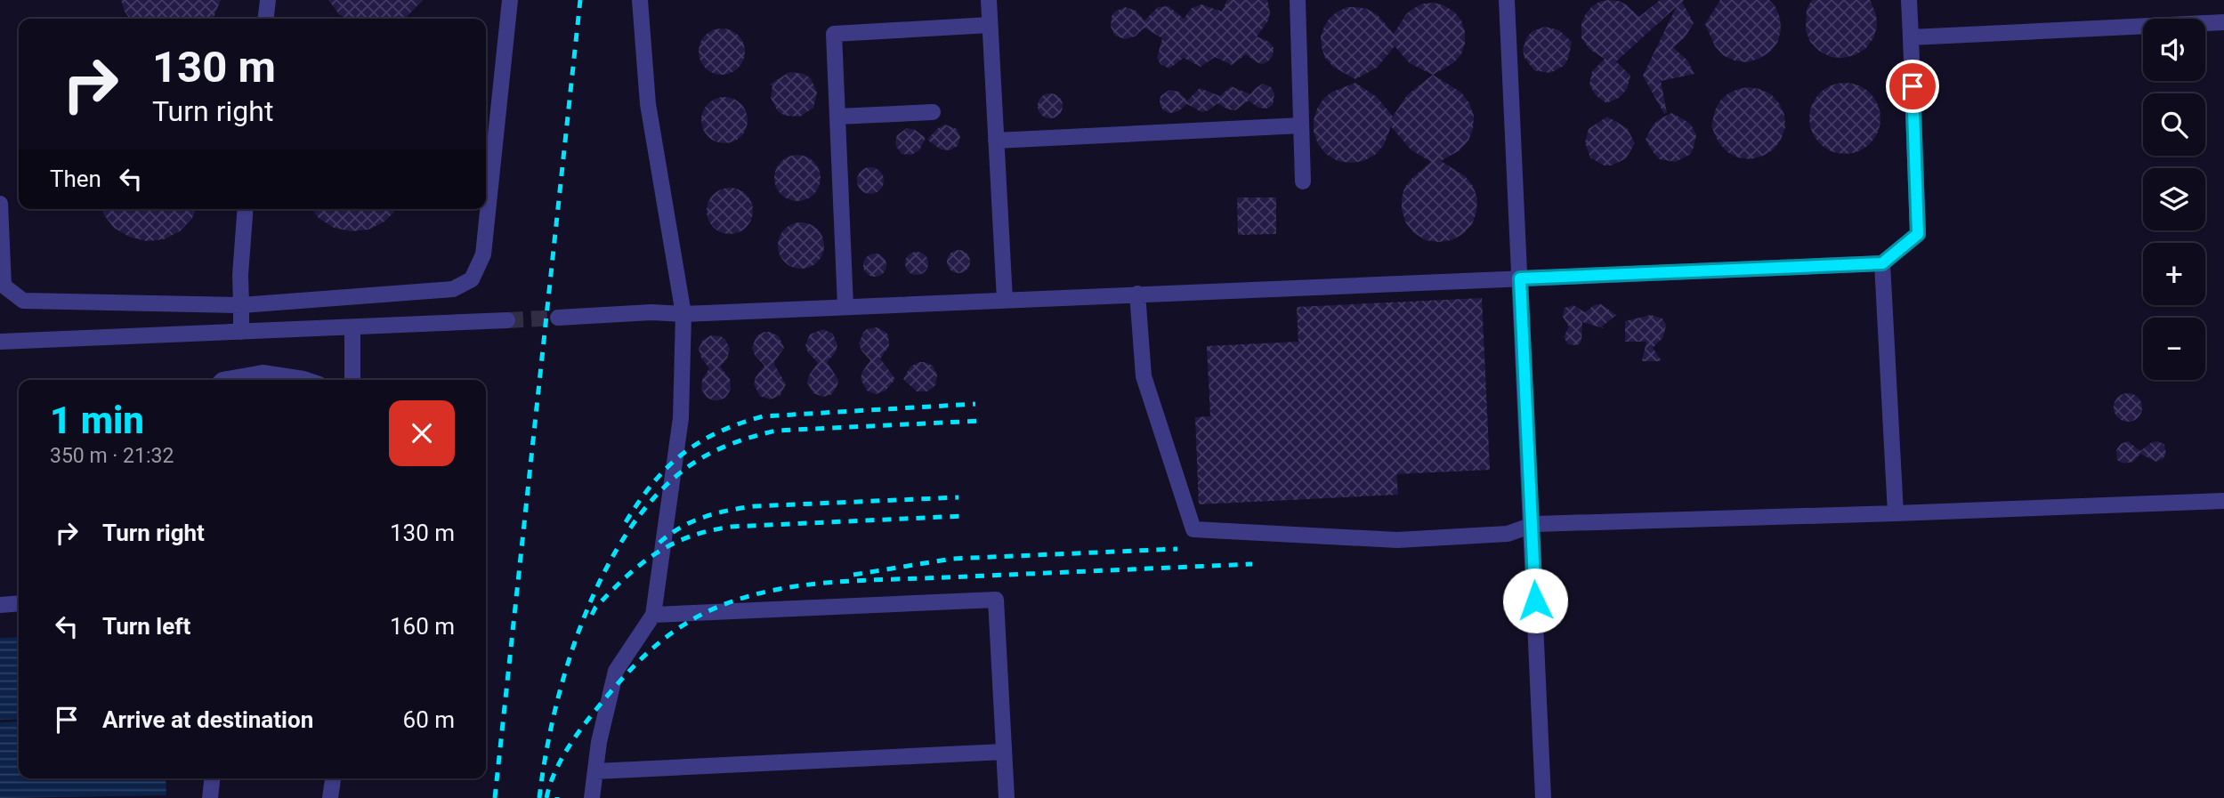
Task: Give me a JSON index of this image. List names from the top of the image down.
{
  "page": {
    "map_buttons": ["+", "−"],
    "turn": ["130 m", "Turn right"],
    "then": "Then",
    "heading": ["1 min", "350 m · 21:32"],
    "list": [
      {
        "name": "Turn right",
        "value": "130 m"
      },
      {
        "name": "Turn left",
        "value": "160 m"
      },
      {
        "name": "Arrive at destination",
        "value": "60 m"
      }
    ]
  }
}
